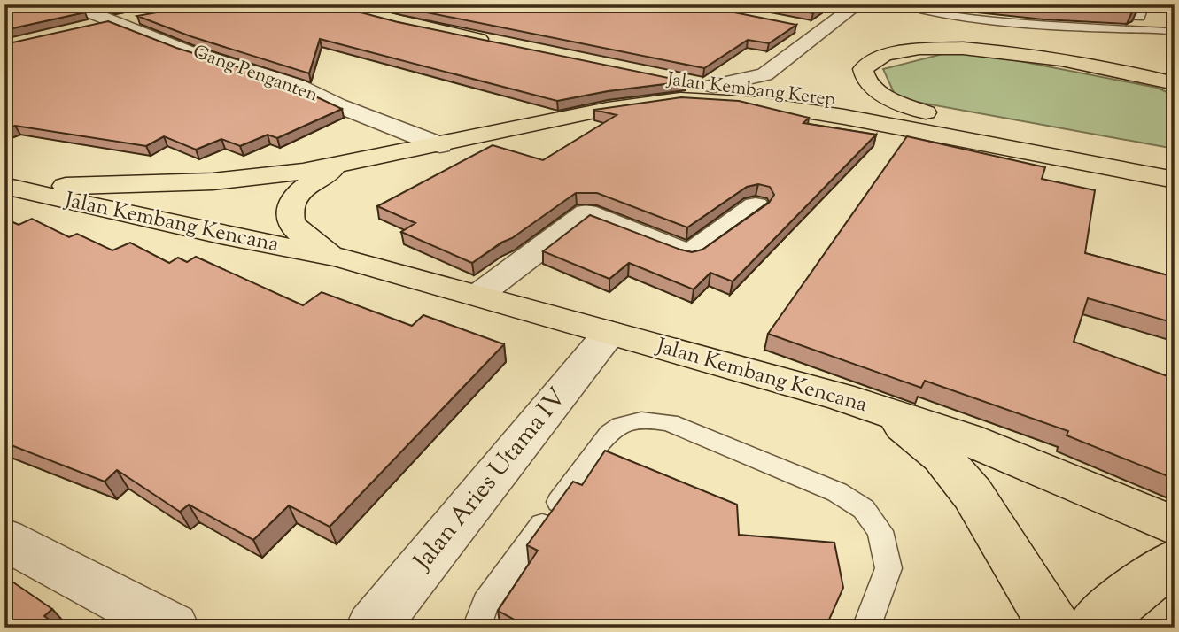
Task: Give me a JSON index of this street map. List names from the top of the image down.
{
  "streets": {
    "main road": ["Jalan Kembang Kerep", "Jalan Kembang Kencana"],
    "street": ["Gang Penganten", "Jalan Aries Utama IV"]
  },
  "crossings": [
    ["Gang Penganten", "Jalan Kembang Kencana"],
    ["Jalan Kembang Kencana", "Jalan Aries Utama IV"]
  ]
}
